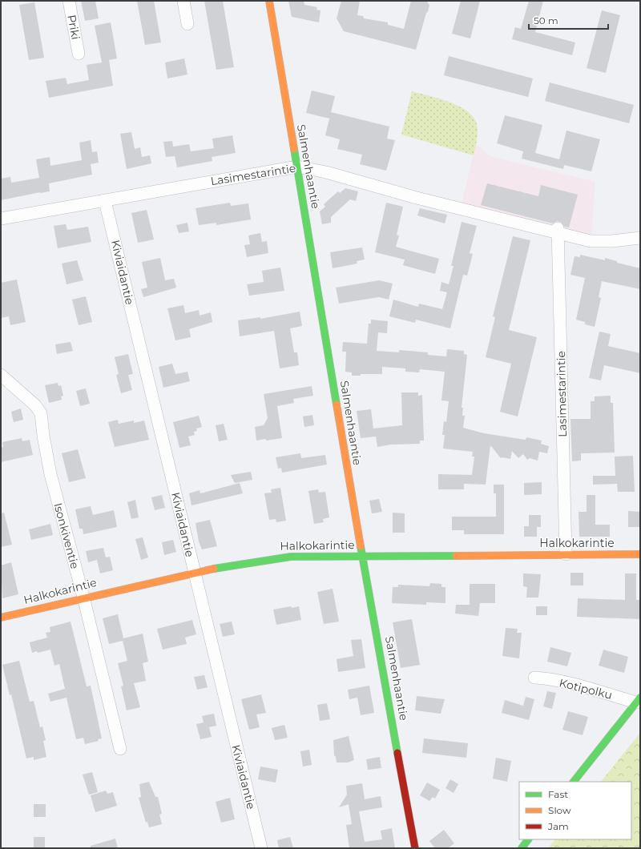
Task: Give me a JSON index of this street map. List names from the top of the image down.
{
  "streets": {
    "street": [
      "Priki",
      "Salmenhaantie",
      "Lasimestarintie",
      "Kiviaidantie",
      "Isonkiventie",
      "Halkokarintie",
      "Kotipolku"
    ]
  },
  "crossings": [
    ["Salmenhaantie", "Lasimestarintie"],
    ["Salmenhaantie", "Halkokarintie"],
    ["Lasimestarintie", "Kiviaidantie"],
    ["Lasimestarintie", "Halkokarintie"],
    ["Kiviaidantie", "Halkokarintie"],
    ["Isonkiventie", "Halkokarintie"]
  ],
  "legend": ["Fast", "Slow", "Jam"],
  "scale_bar": "50 m"
}
